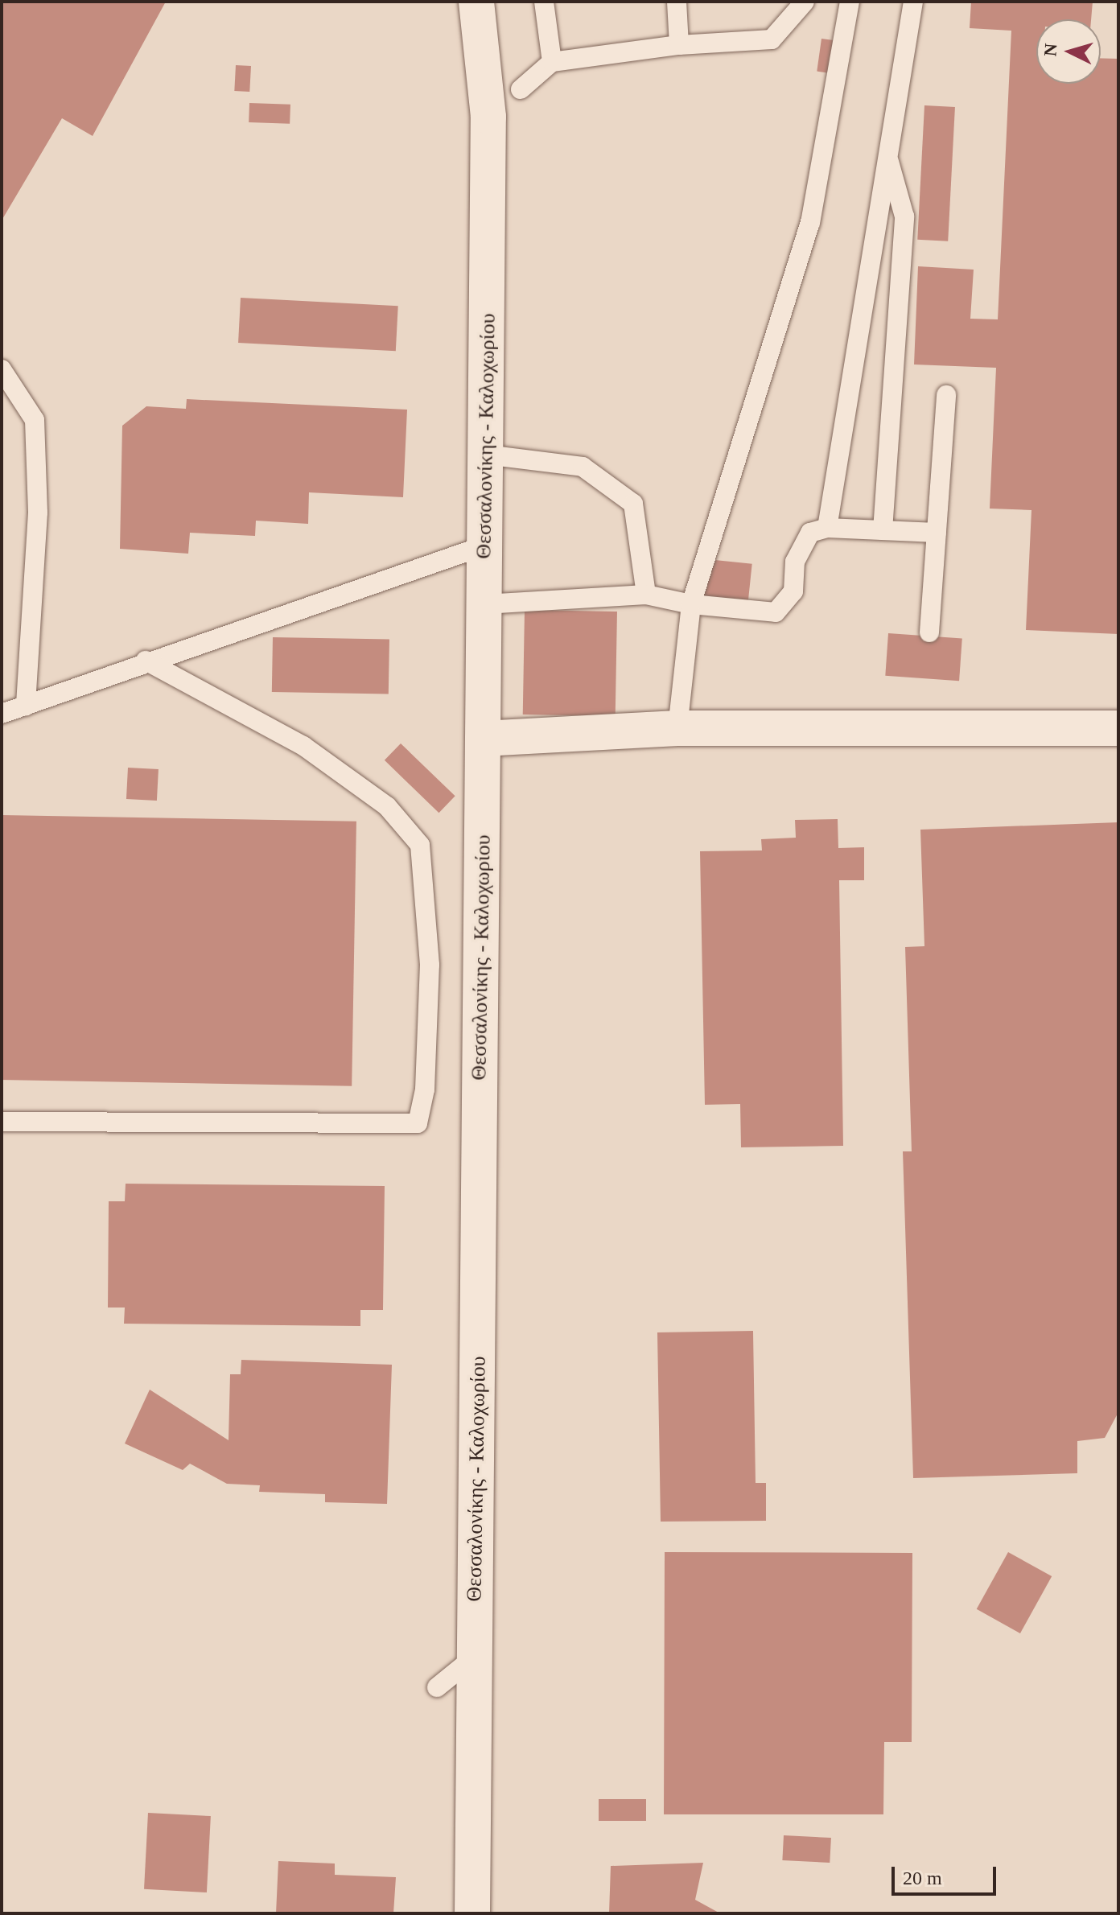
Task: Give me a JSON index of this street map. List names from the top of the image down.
{
  "streets": {
    "main road": ["Θεσσαλονίκης - Καλοχωρίου"]
  },
  "scale_bar": "20 m",
  "north": "left"
}
